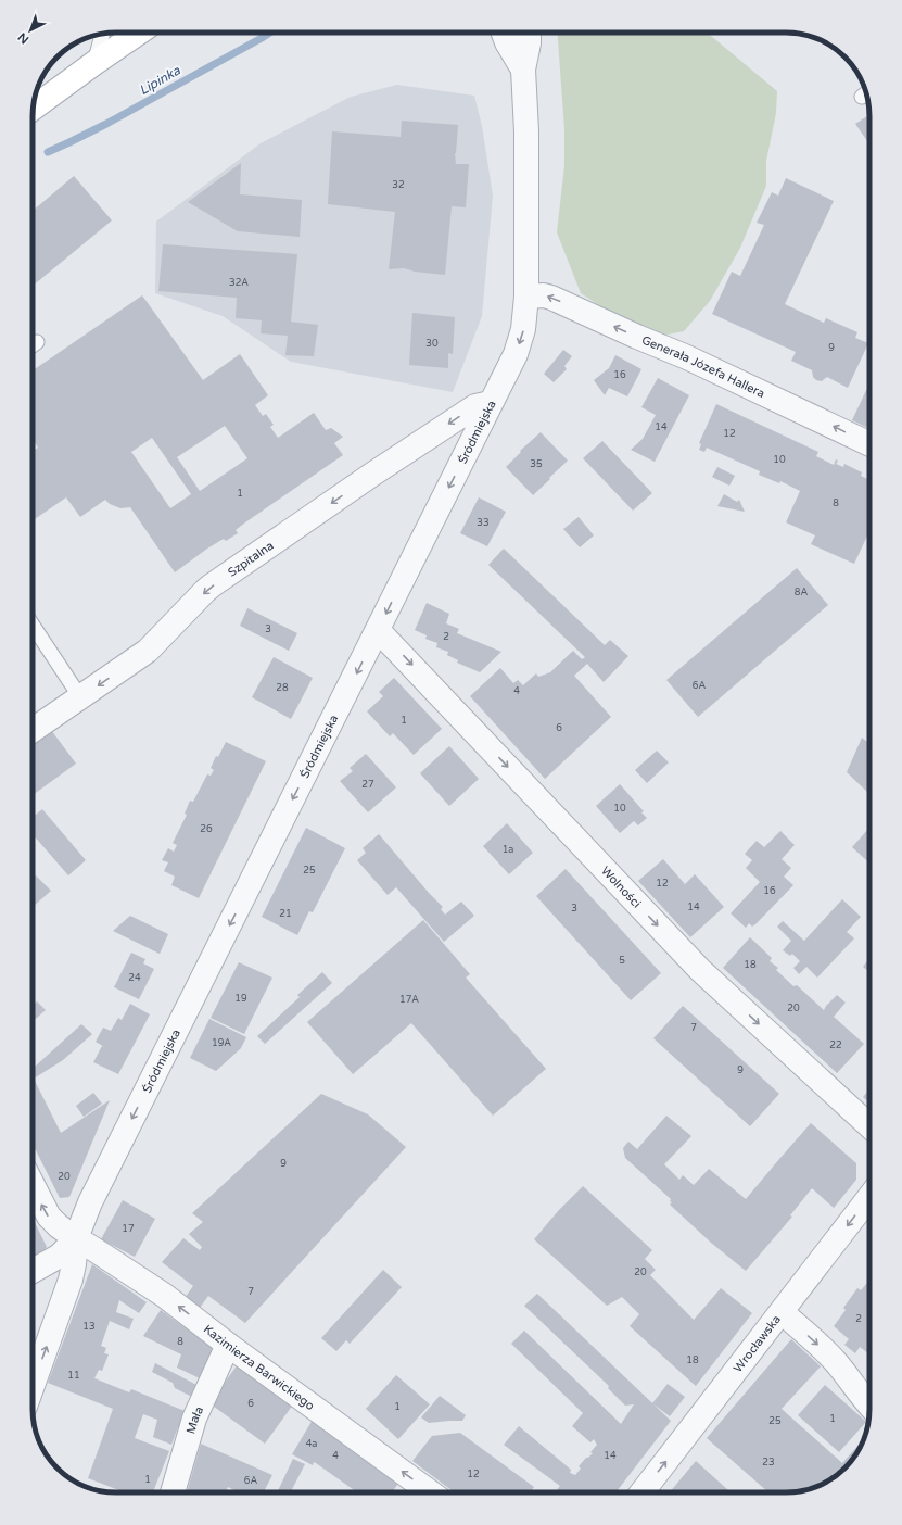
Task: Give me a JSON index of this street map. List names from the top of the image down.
{
  "streets": {
    "street": [
      "Generała Józefa Hallera",
      "Śródmiejska",
      "Szpitalna",
      "Wolności",
      "Wrocławska",
      "Kazimierza Barwickiego",
      "Mała"
    ]
  },
  "crossings": [
    ["Generała Józefa Hallera", "Śródmiejska"],
    ["Śródmiejska", "Szpitalna"],
    ["Śródmiejska", "Wolności"],
    ["Śródmiejska", "Kazimierza Barwickiego"],
    ["Kazimierza Barwickiego", "Mała"]
  ],
  "one_way": [
    "Generała Józefa Hallera",
    "Szpitalna",
    "Wolności",
    "Kazimierza Barwickiego"
  ],
  "water": ["Lipinka"],
  "house_numbers": [
    "32",
    "32A",
    "30",
    "9",
    "16",
    "14",
    "12",
    "10",
    "35",
    "1",
    "8",
    "33",
    "8A",
    "3",
    "2",
    "6A",
    "28",
    "4",
    "1",
    "6",
    "27",
    "10",
    "26",
    "1a",
    "25",
    "12",
    "16",
    "14",
    "3",
    "21",
    "5",
    "18",
    "24",
    "19",
    "17A",
    "20",
    "7",
    "19A",
    "22",
    "9",
    "9",
    "20",
    "17",
    "20",
    "7",
    "2",
    "13",
    "8",
    "18",
    "11",
    "6",
    "1",
    "1",
    "25",
    "4a",
    "4",
    "14",
    "23",
    "12",
    "1",
    "6A"
  ],
  "north": "bottom left"
}
